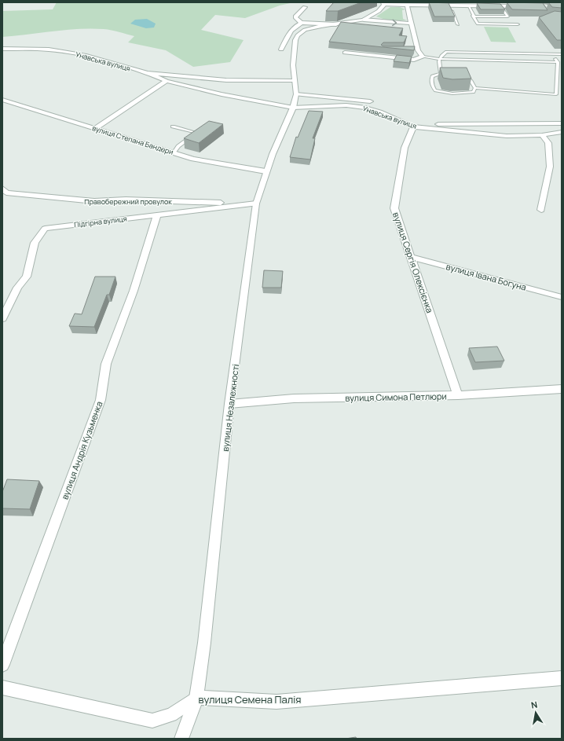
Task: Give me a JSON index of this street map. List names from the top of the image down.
{
  "streets": {
    "street": [
      "Унавська вулиця",
      "вулиця Степана Бандери",
      "Правобережний провулок",
      "Підгірна вулиця",
      "вулиця Сергія Олексієнка",
      "вулиця Івана Богуна",
      "вулиця Симона Петлюри",
      "вулиця Незалежності",
      "вулиця Андрія Кузьменка",
      "вулиця Семена Палія"
    ]
  },
  "crossings": [
    ["Унавська вулиця", "вулиця Сергія Олексієнка"],
    ["Унавська вулиця", "вулиця Незалежності"],
    ["вулиця Степана Бандери", "вулиця Незалежності"],
    ["Правобережний провулок", "Підгірна вулиця"],
    ["Правобережний провулок", "вулиця Незалежності"],
    ["Підгірна вулиця", "вулиця Незалежності"],
    ["Підгірна вулиця", "вулиця Андрія Кузьменка"],
    ["вулиця Сергія Олексієнка", "вулиця Івана Богуна"],
    ["вулиця Сергія Олексієнка", "вулиця Симона Петлюри"],
    ["вулиця Симона Петлюри", "вулиця Незалежності"],
    ["вулиця Незалежності", "вулиця Семена Палія"]
  ],
  "north": "top"
}
